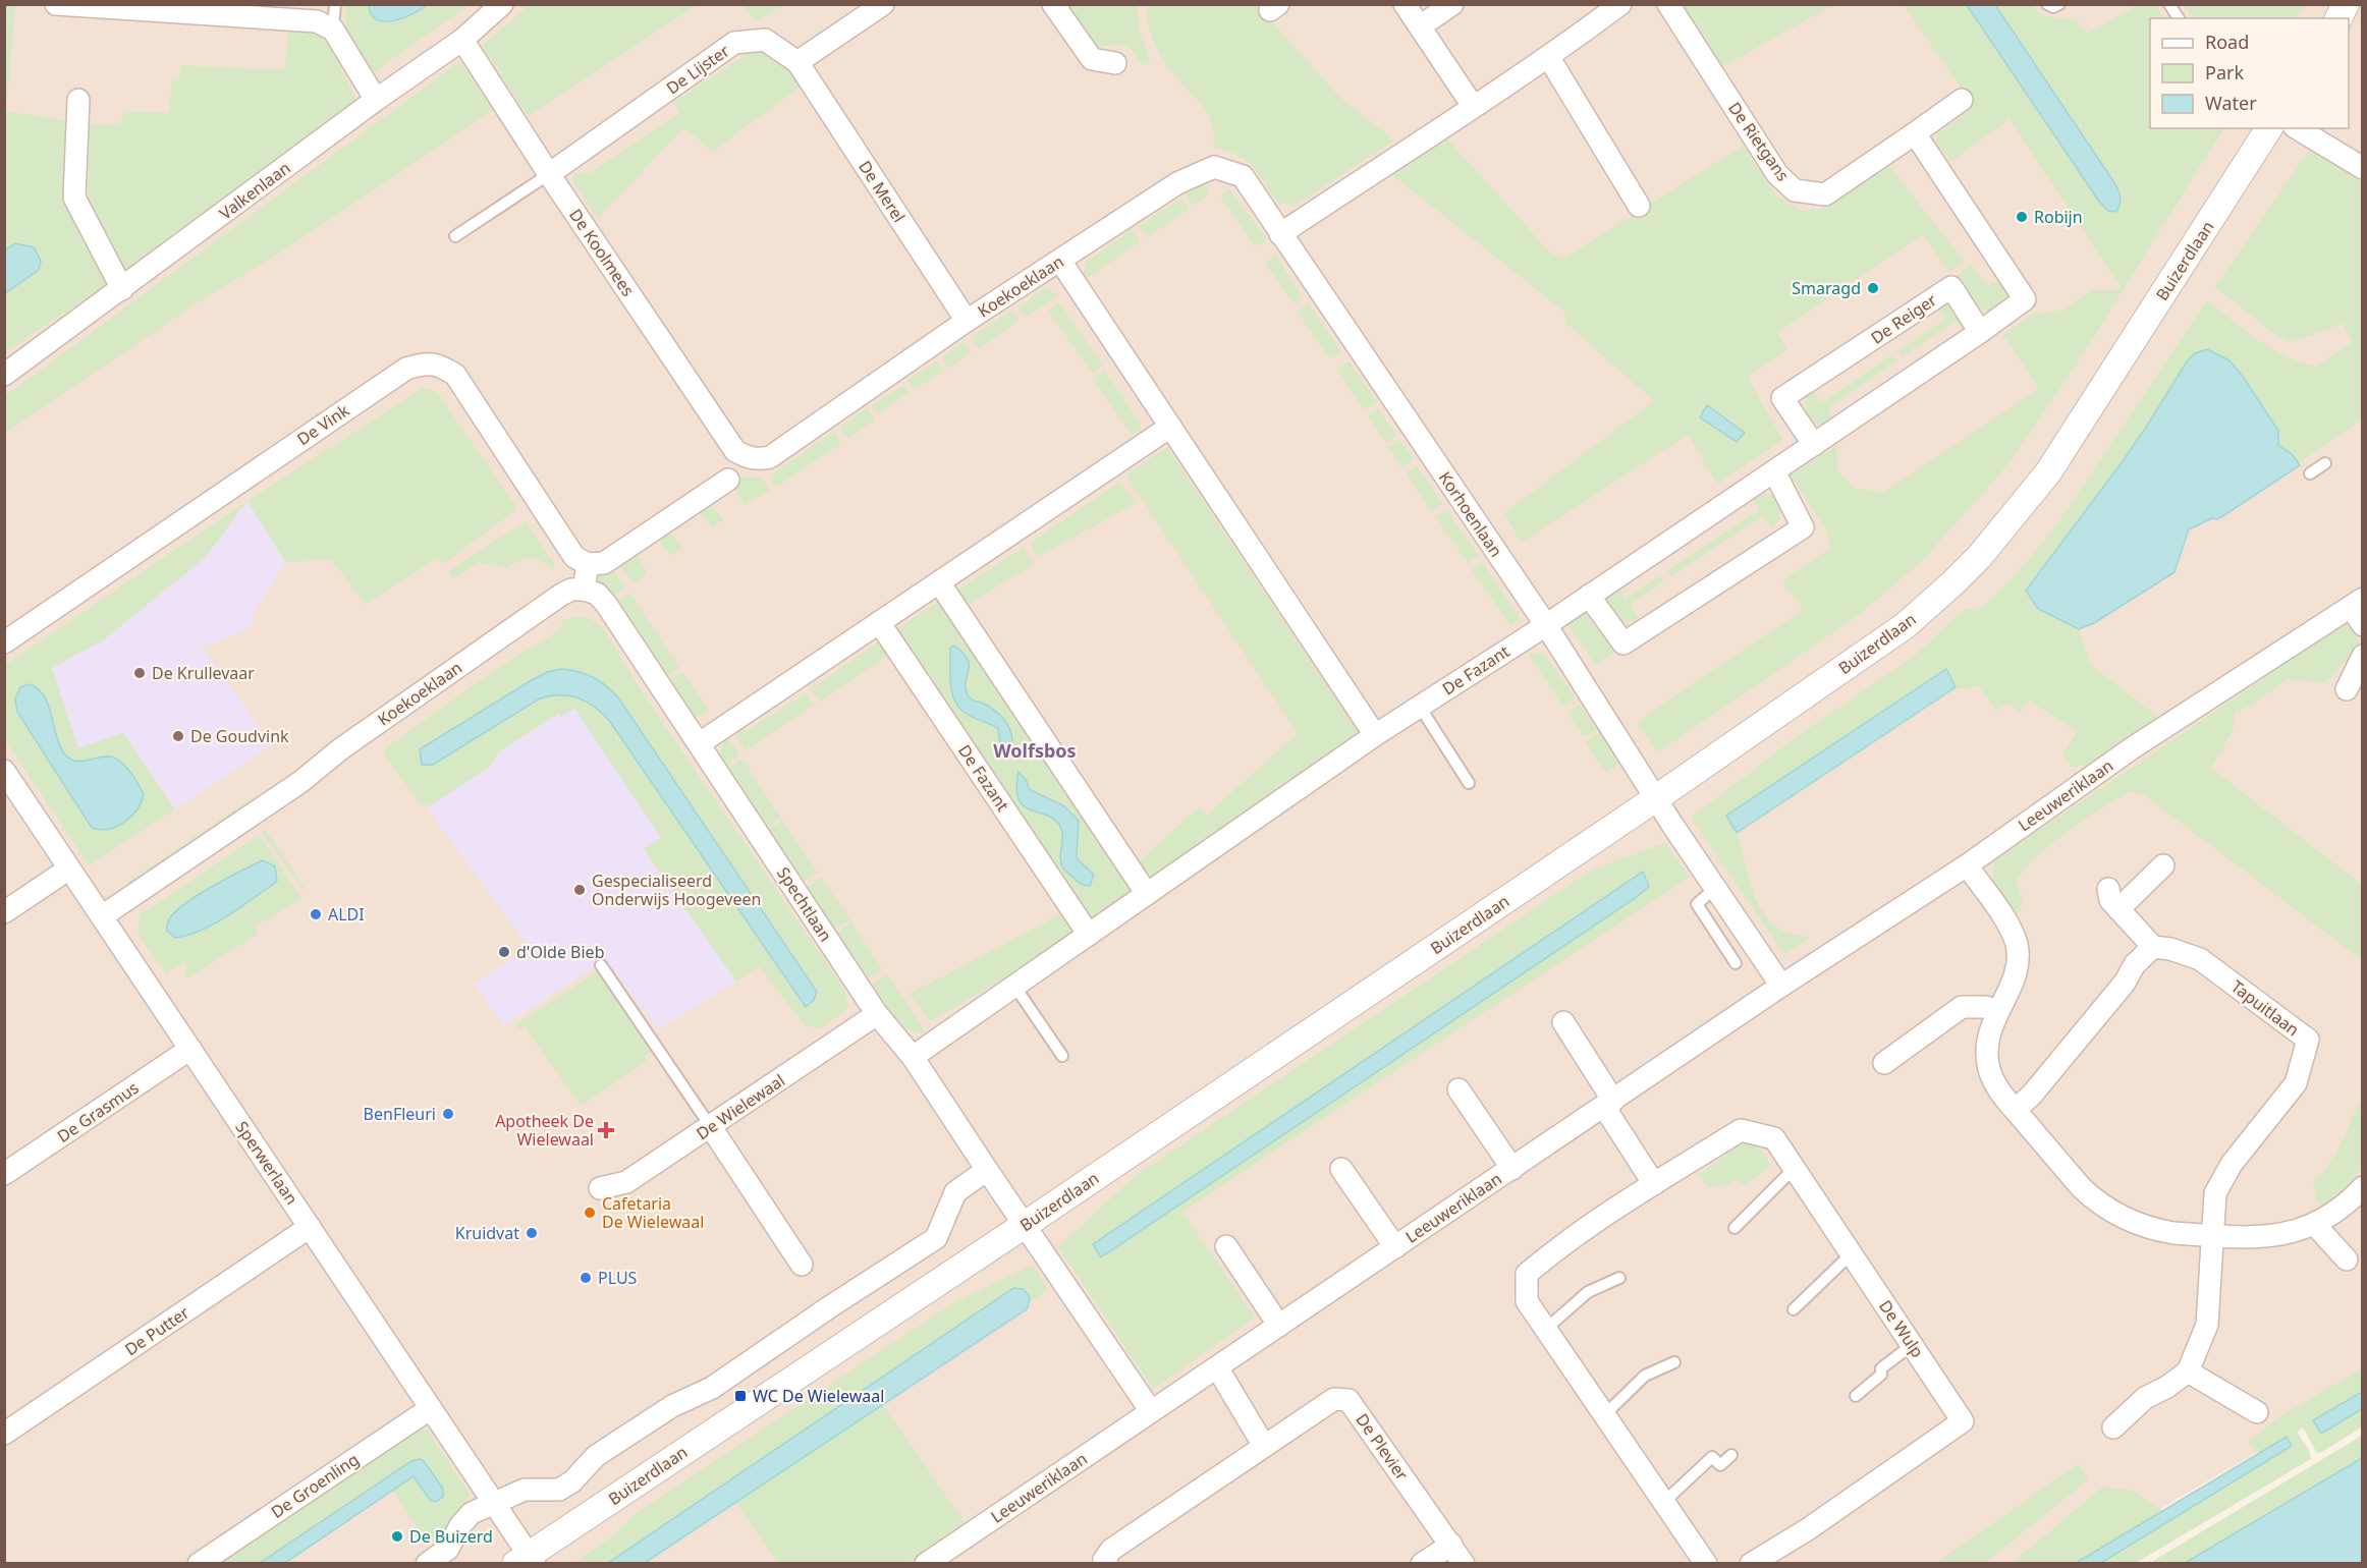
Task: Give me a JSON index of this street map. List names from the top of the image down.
{
  "streets": {
    "street": [
      "De Lijster",
      "De Rietgans",
      "Valkenlaan",
      "De Merel",
      "De Koolmees",
      "Buizerdlaan",
      "Koekoeklaan",
      "De Reiger",
      "De Vink",
      "Korhoenlaan",
      "De Fazant",
      "Leeuweriklaan",
      "Spechtlaan",
      "Tapuitlaan",
      "De Wielewaal",
      "De Grasmus",
      "Sperwerlaan",
      "De Wulp",
      "De Putter",
      "De Plevier",
      "De Groenling"
    ]
  },
  "crossings": [
    ["De Lijster", "De Merel"],
    ["De Lijster", "De Koolmees"],
    ["Valkenlaan", "De Koolmees"],
    ["De Merel", "Koekoeklaan"],
    ["De Koolmees", "Koekoeklaan"],
    ["Buizerdlaan", "Korhoenlaan"],
    ["Buizerdlaan", "Spechtlaan"],
    ["Buizerdlaan", "Sperwerlaan"],
    ["Koekoeklaan", "Korhoenlaan"],
    ["Koekoeklaan", "Spechtlaan"],
    ["Koekoeklaan", "Sperwerlaan"],
    ["Korhoenlaan", "De Fazant"],
    ["De Fazant", "Spechtlaan"],
    ["Spechtlaan", "De Wielewaal"],
    ["De Grasmus", "Sperwerlaan"],
    ["Sperwerlaan", "De Putter"],
    ["Sperwerlaan", "De Groenling"]
  ],
  "districts": ["Wolfsbos"],
  "places": {
    "other": [
      "Robijn",
      "Smaragd",
      "De Krullevaar",
      "De Goudvink",
      "Gespecialiseerd Onderwijs Hoogeveen",
      "ALDI",
      "d'Olde Bieb",
      "BenFleuri",
      "Cafetaria De Wielewaal",
      "Kruidvat",
      "PLUS",
      "De Buizerd"
    ],
    "health": ["Apotheek De Wielewaal"],
    "transit": ["WC De Wielewaal"]
  },
  "legend": ["Road", "Park", "Water"]
}
